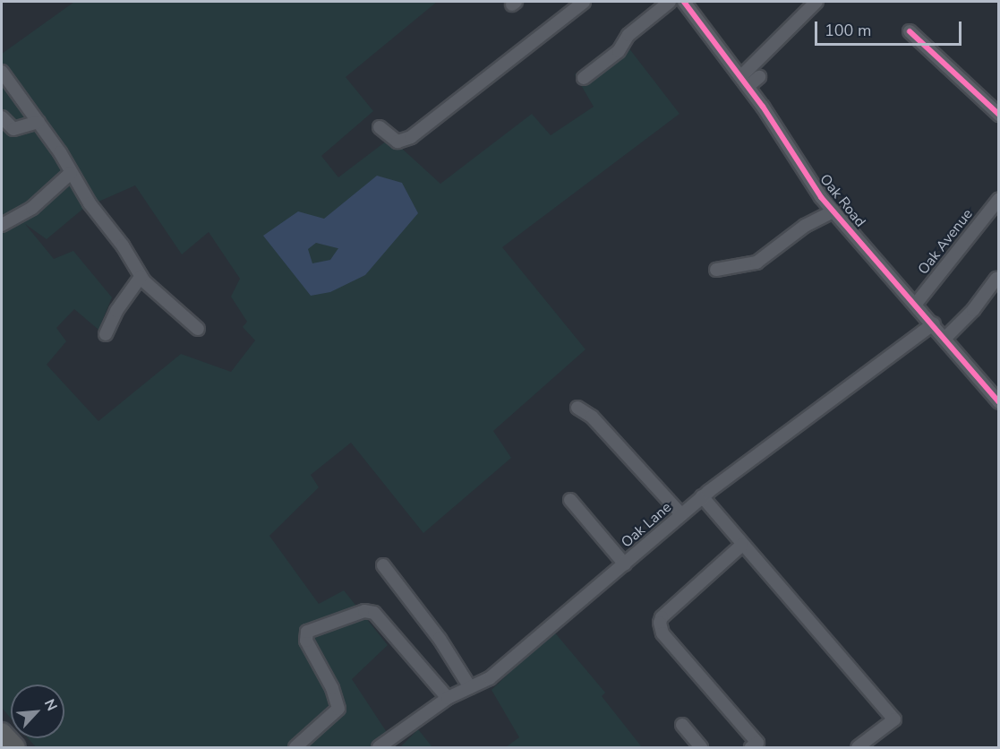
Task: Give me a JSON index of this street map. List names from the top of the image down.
{
  "streets": {
    "street": ["Oak Road", "Oak Avenue", "Oak Lane"]
  },
  "crossings": [
    ["Oak Road", "Oak Avenue"],
    ["Oak Road", "Oak Lane"]
  ],
  "scale_bar": "100 m",
  "north": "top right"
}
